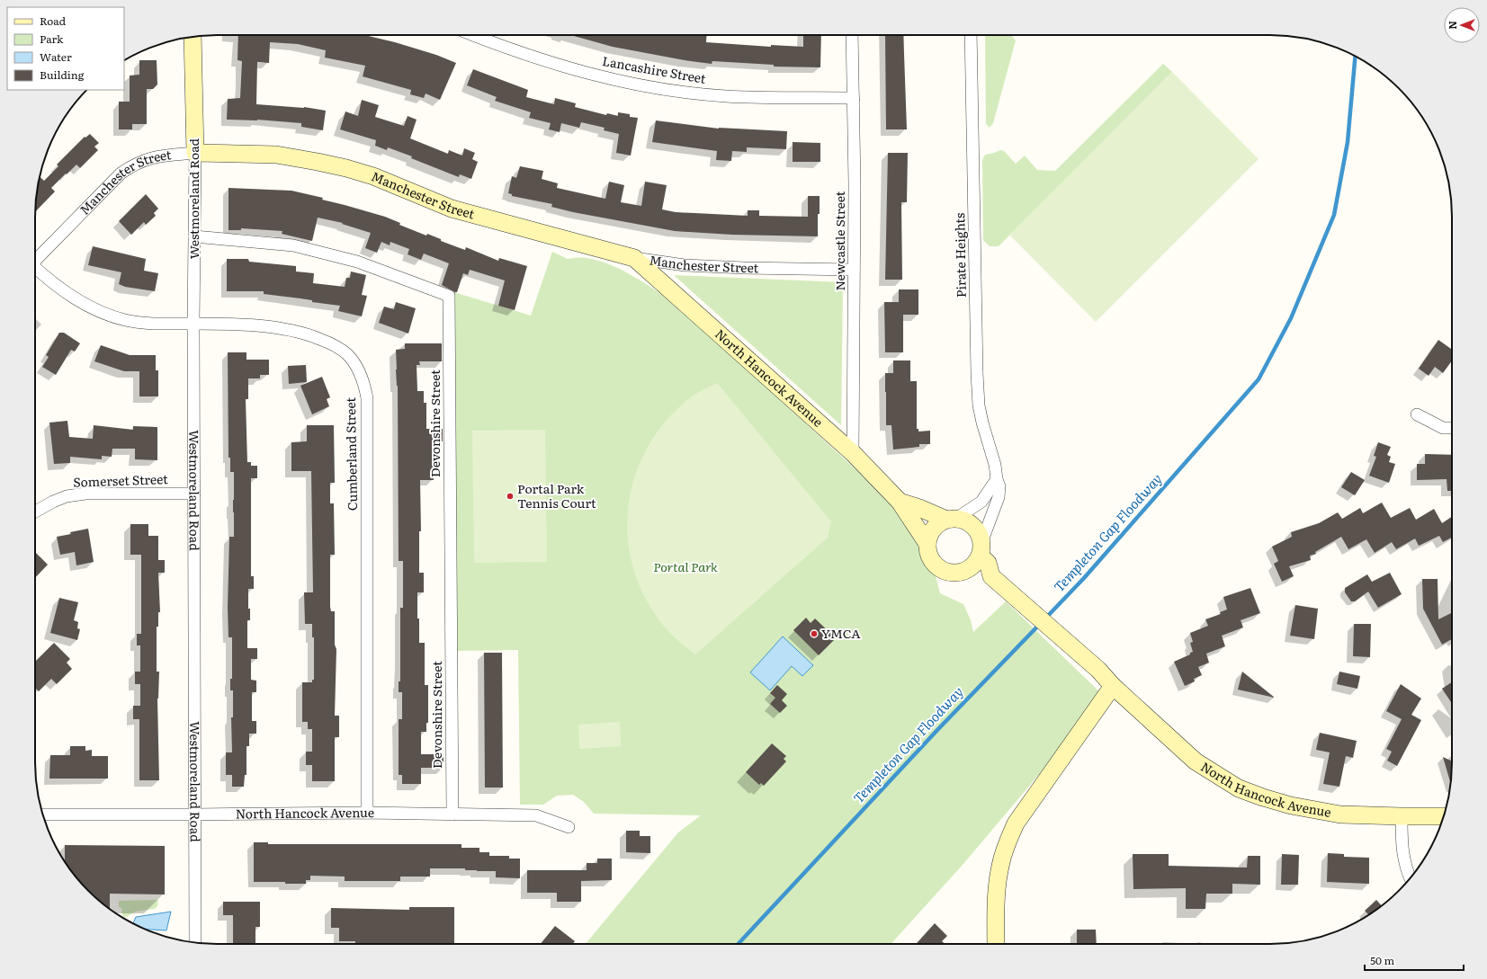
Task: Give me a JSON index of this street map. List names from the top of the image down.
{
  "streets": {
    "street": [
      "Lancashire Street",
      "Manchester Street",
      "Westmoreland Road",
      "Newcastle Street",
      "Pirate Heights",
      "North Hancock Avenue",
      "Devonshire Street",
      "Cumberland Street",
      "Somerset Street"
    ]
  },
  "crossings": [
    ["Lancashire Street", "Newcastle Street"],
    ["Manchester Street", "Westmoreland Road"],
    ["Manchester Street", "Newcastle Street"],
    ["Manchester Street", "North Hancock Avenue"],
    ["Westmoreland Road", "North Hancock Avenue"],
    ["Westmoreland Road", "Devonshire Street"],
    ["Westmoreland Road", "Cumberland Street"],
    ["Westmoreland Road", "Somerset Street"],
    ["Newcastle Street", "North Hancock Avenue"],
    ["Pirate Heights", "North Hancock Avenue"],
    ["North Hancock Avenue", "Devonshire Street"],
    ["North Hancock Avenue", "Cumberland Street"]
  ],
  "water": ["Templeton Gap Floodway"],
  "parks": ["Portal Park"],
  "places": ["Portal Park Tennis Court", "YMCA"],
  "legend": [
    "Road",
    "Park",
    "Water",
    "Building"
  ],
  "scale_bar": "50 m",
  "north": "left"
}
